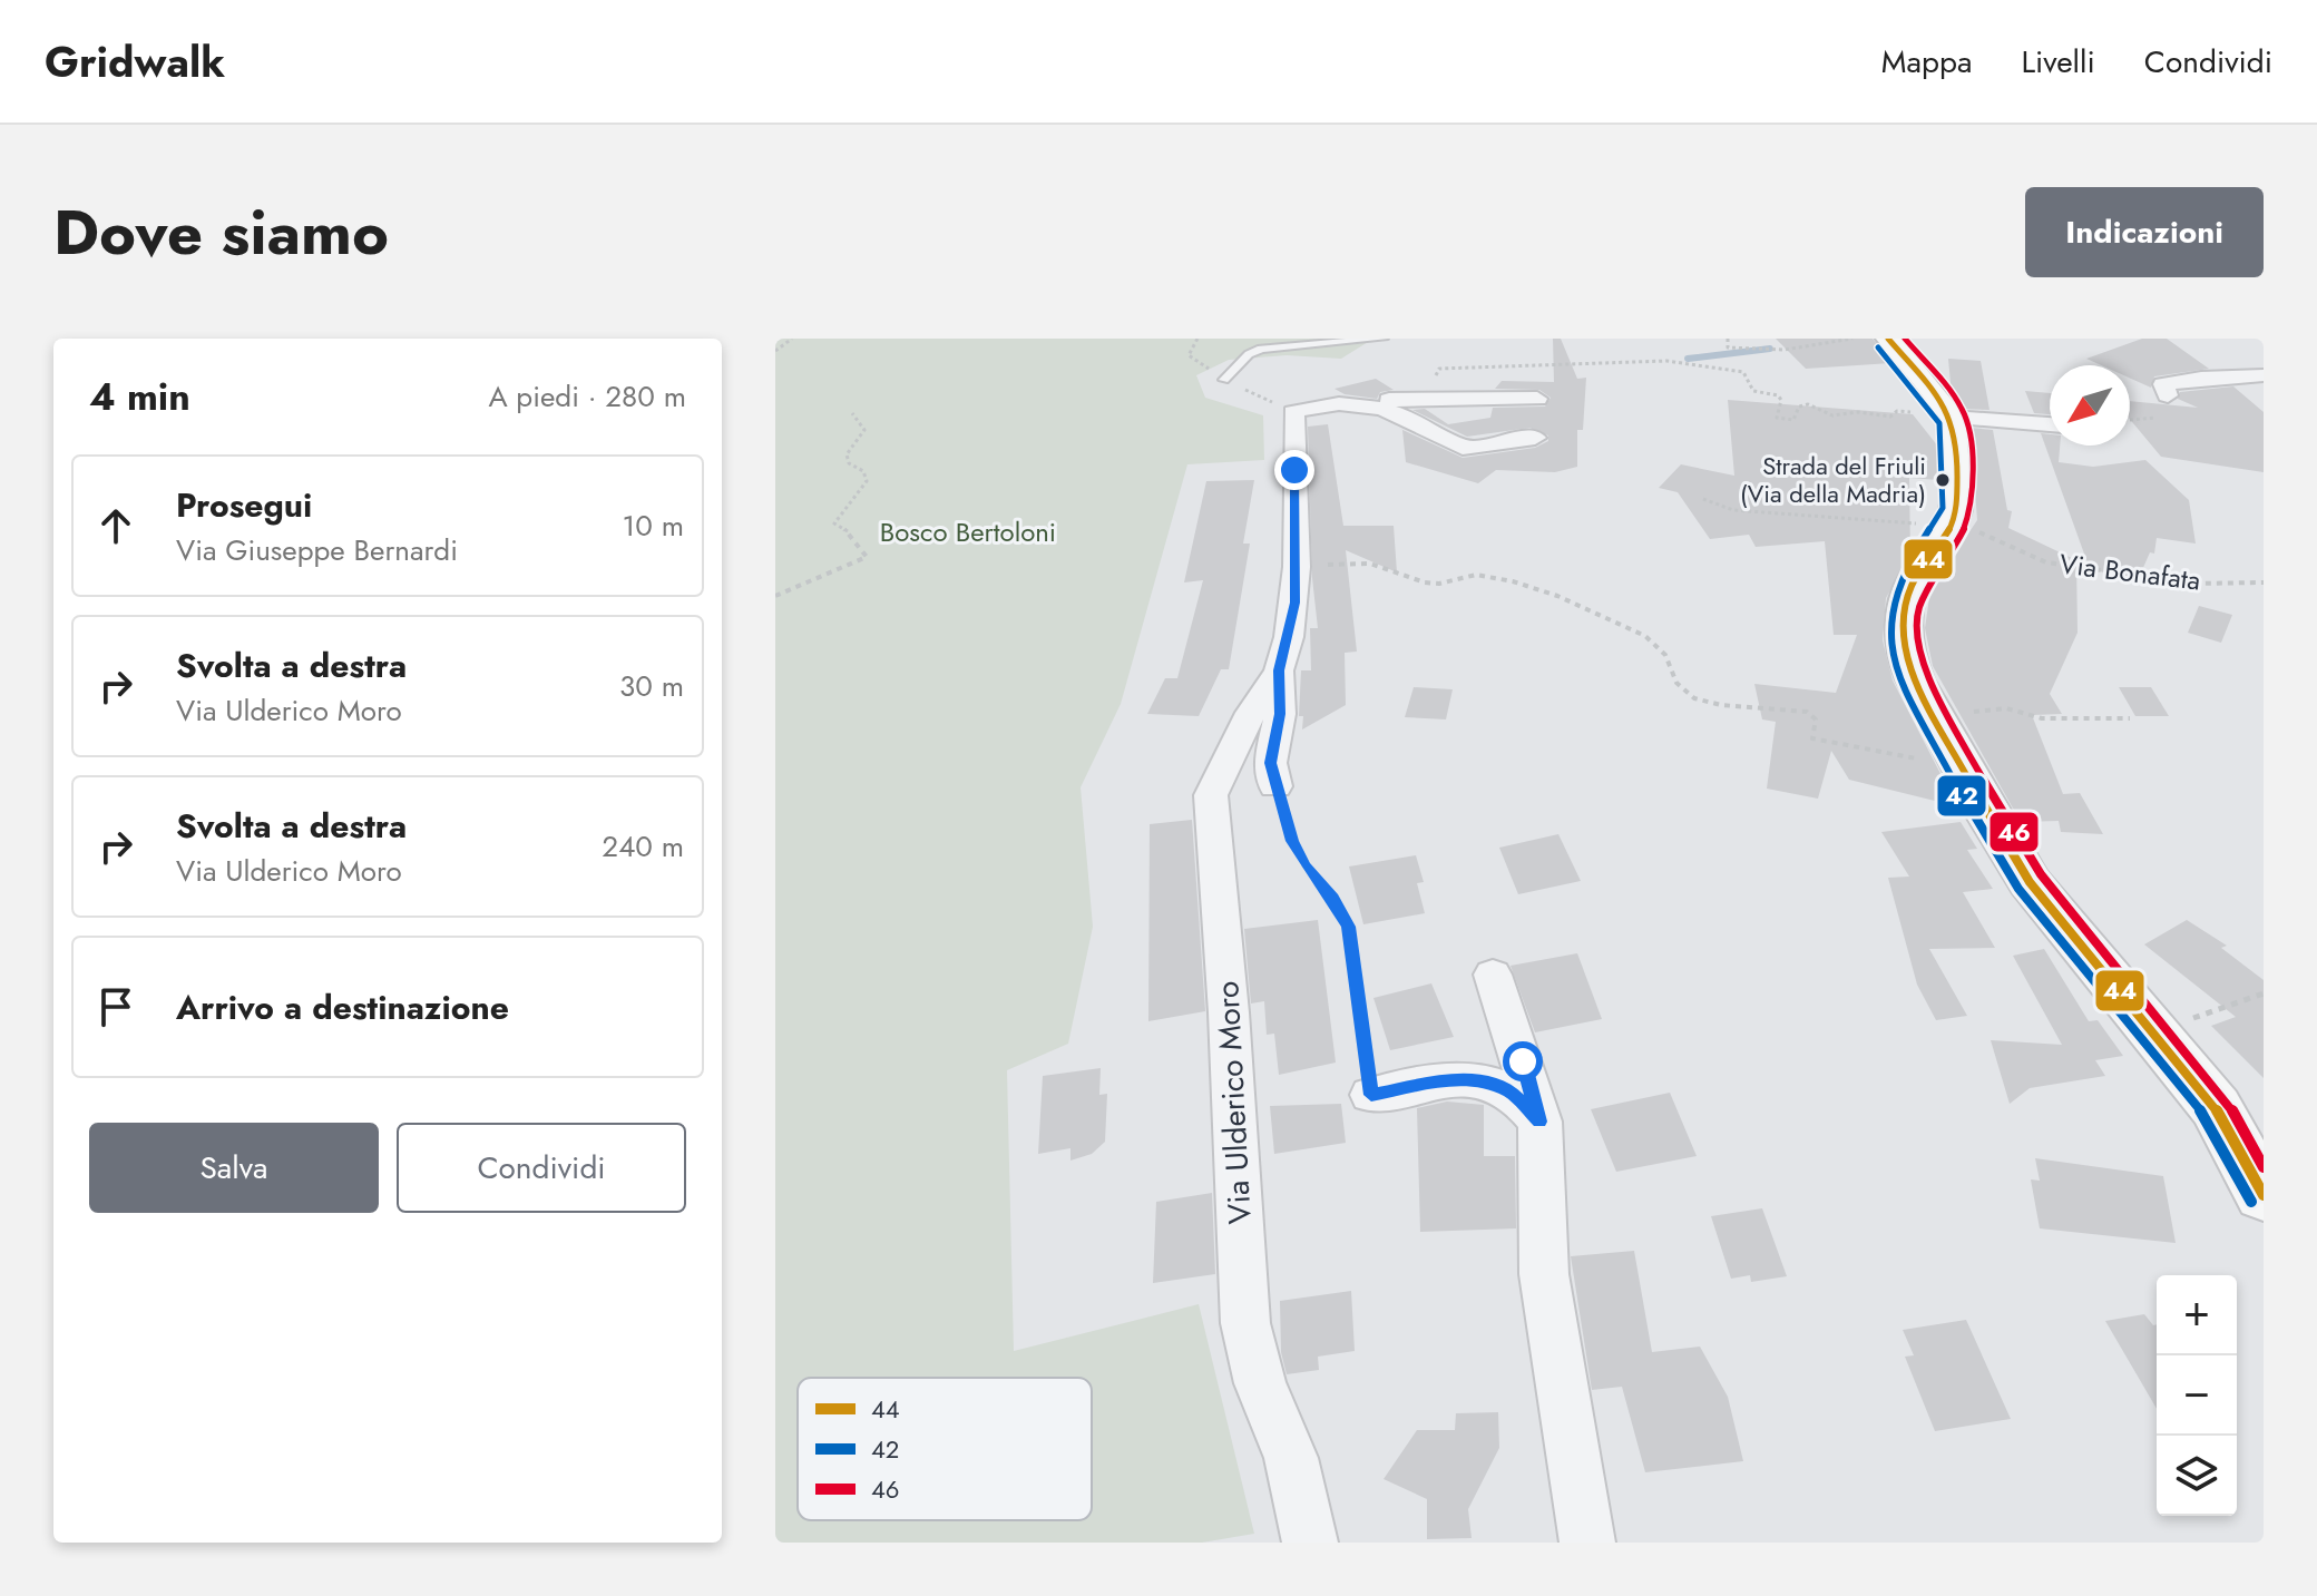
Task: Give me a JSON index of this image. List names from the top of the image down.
{
  "streets": {
    "street": ["Via Ulderico Moro"],
    "path": ["Via Bonafata"]
  },
  "parks": ["Bosco Bertoloni"],
  "places": ["Strada del Friuli (Via della Madria)"],
  "lines": ["transit line 44", "transit line 46", "transit line 42"],
  "legend": ["44", "42", "46"],
  "north": "bottom left",
  "page": {
    "header": "Gridwalk",
    "nav": ["Mappa", "Livelli", "Condividi"],
    "title": "Dove siamo",
    "buttons": [
      "Indicazioni",
      ["Salva", "Condividi"]
    ],
    "heading": ["4 min", "A piedi · 280 m"],
    "list": [
      ["Prosegui", "Via Giuseppe Bernardi", "10 m"],
      ["Svolta a destra", "Via Ulderico Moro", "30 m"],
      ["Svolta a destra", "Via Ulderico Moro", "240 m"],
      "Arrivo a destinazione"
    ],
    "map_buttons": ["+", "−"]
  }
}
